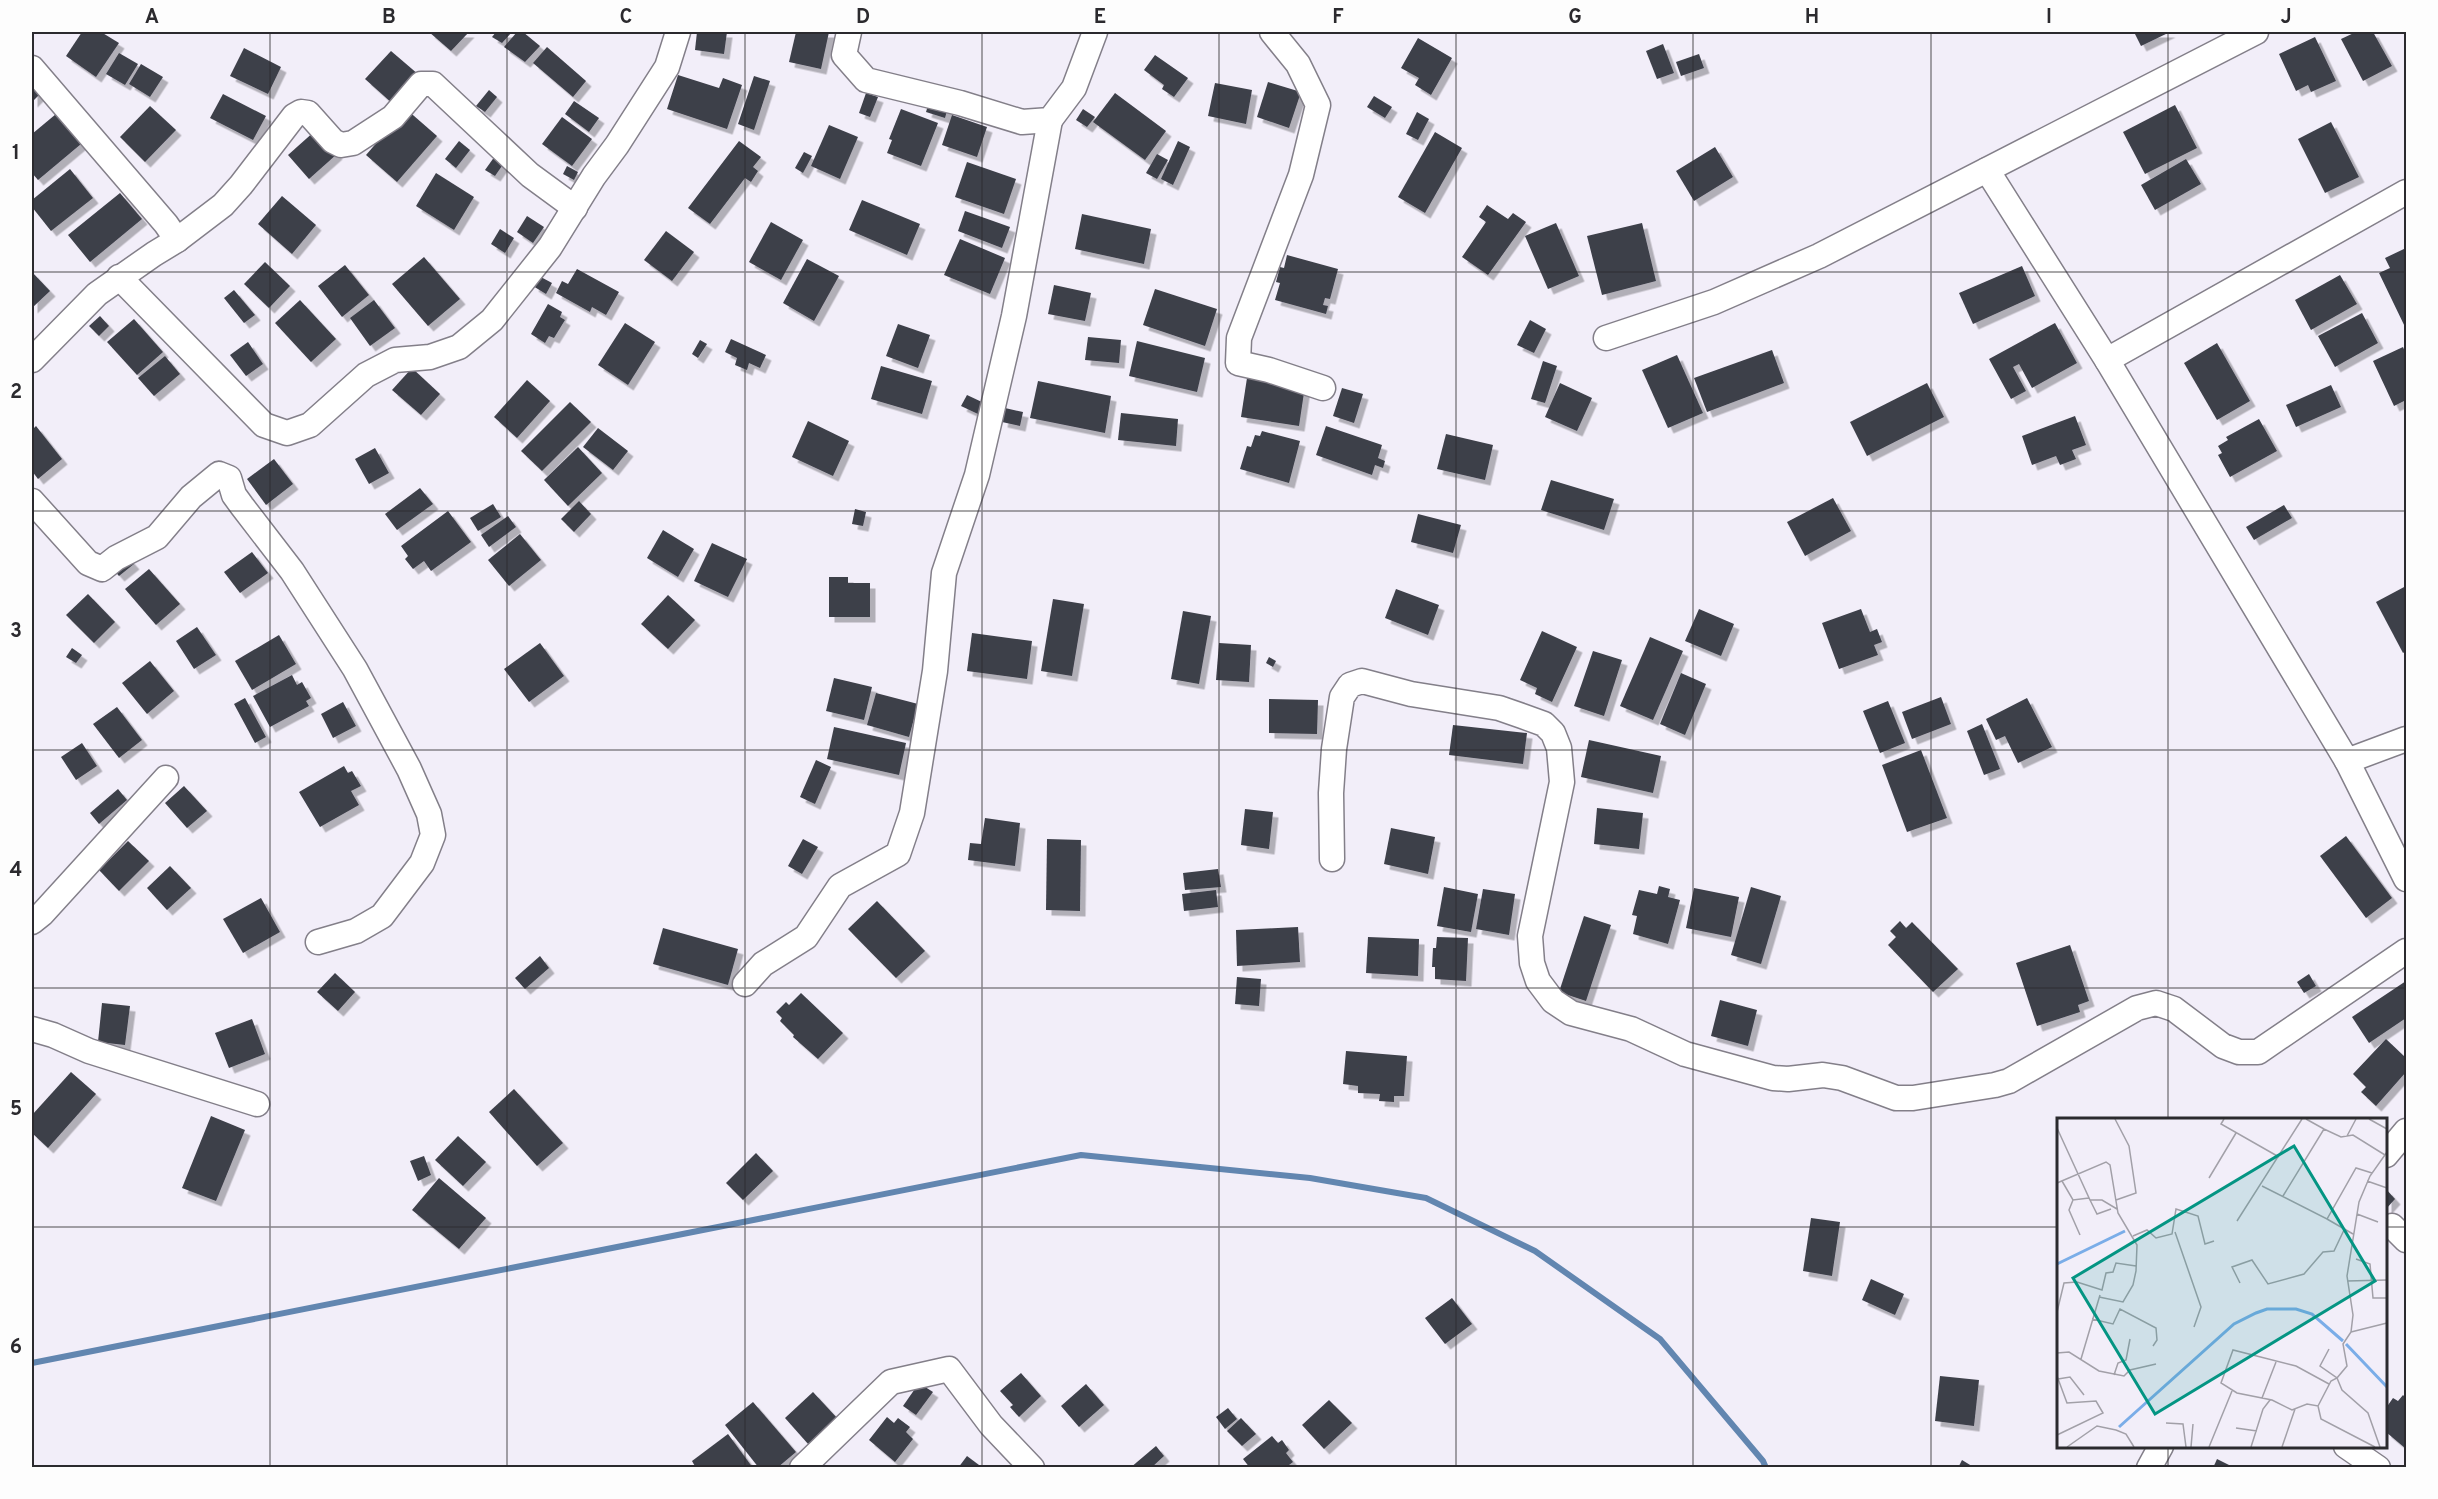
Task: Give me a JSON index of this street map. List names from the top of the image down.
{
  "grid": {
    "columns": [
      "A",
      "B",
      "C",
      "D",
      "E",
      "F",
      "G",
      "H",
      "I",
      "J"
    ],
    "rows": [
      "1",
      "2",
      "3",
      "4",
      "5",
      "6"
    ]
  }
}
